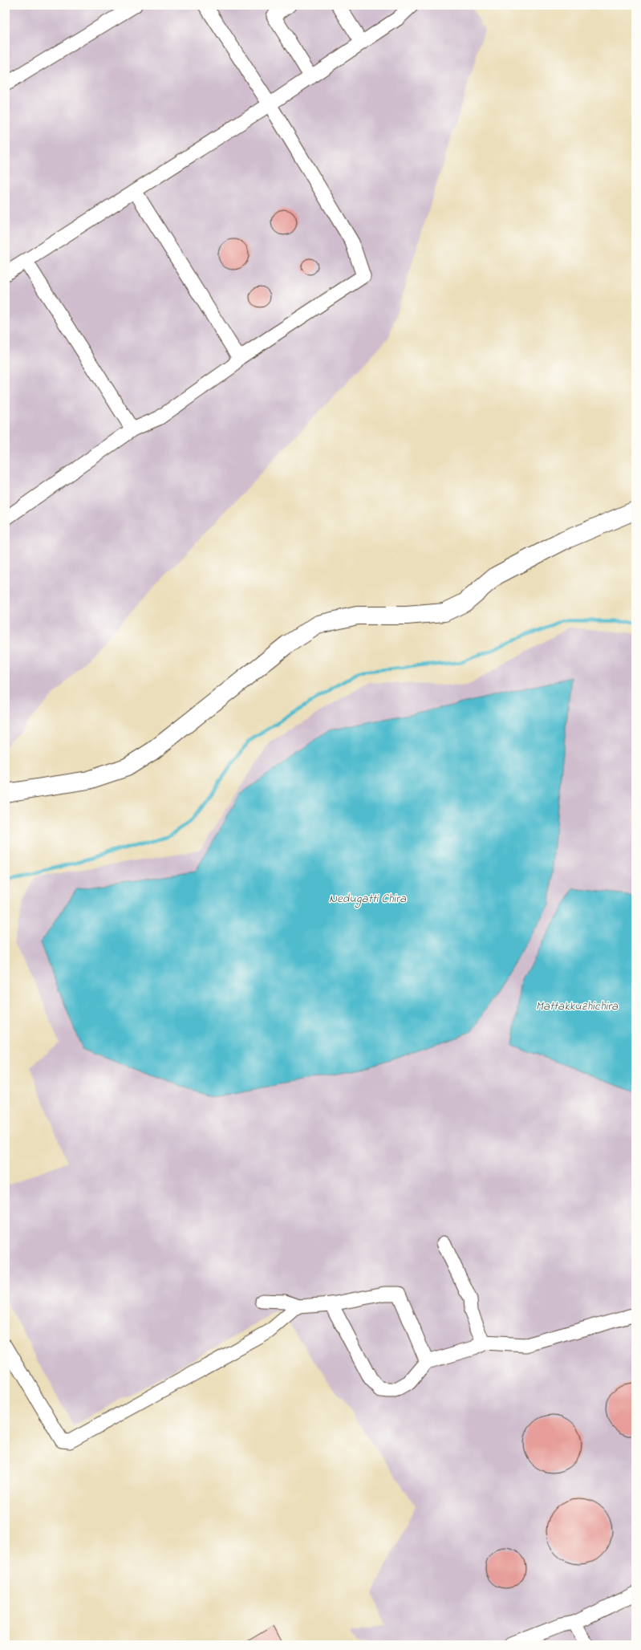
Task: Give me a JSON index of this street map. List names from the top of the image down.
{
  "water": ["Nedugatti Chira", "Mattakkuzhichira"]
}
